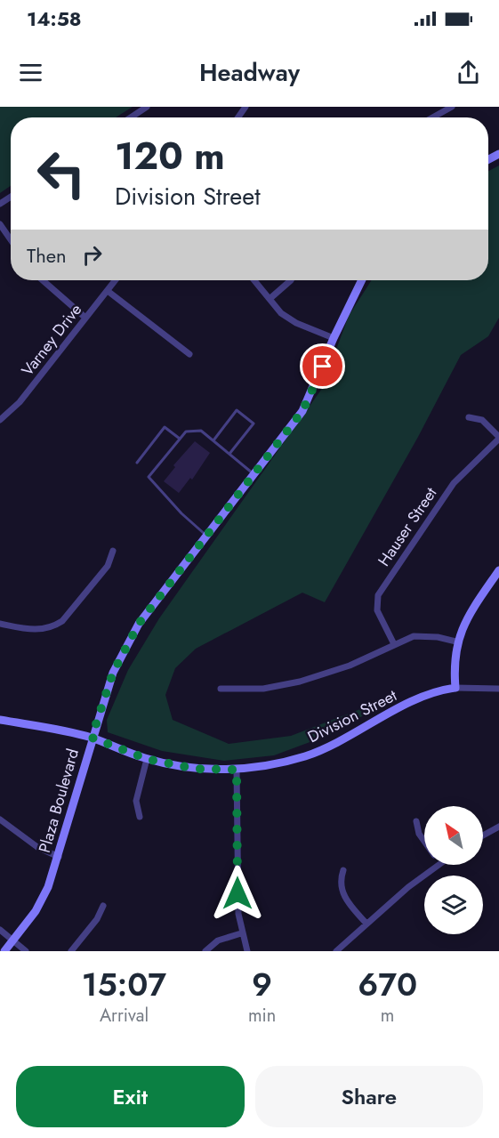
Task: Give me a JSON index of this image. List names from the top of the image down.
{
  "streets": {
    "main road": ["Division Street", "Plaza Boulevard"],
    "street": ["Varney Drive", "Hauser Street"]
  },
  "crossings": [
    ["Division Street", "Plaza Boulevard"]
  ],
  "north": "top left",
  "page": {
    "status": "14:58",
    "header": "Headway",
    "turn": ["120 m", "Division Street"],
    "then": "Then",
    "eta": [
      "15:07",
      "Arrival",
      "9",
      "min",
      "670",
      "m"
    ],
    "buttons": ["Exit", "Share"]
  }
}
